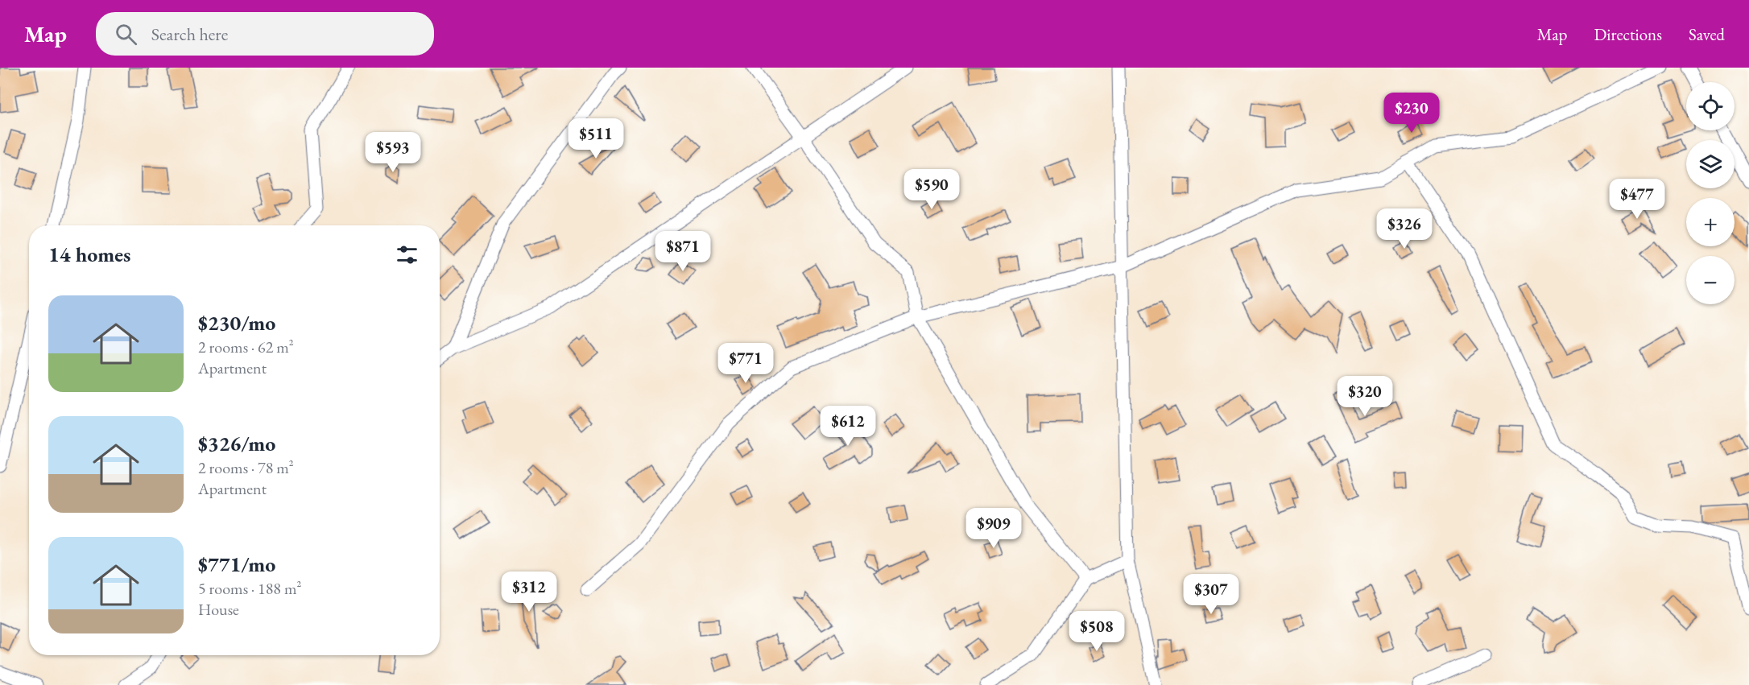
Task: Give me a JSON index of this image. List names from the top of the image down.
{
  "page": {
    "header": "Map",
    "search": "Search here",
    "nav": ["Map", "Directions", "Saved"],
    "map_buttons": ["+", "−"],
    "price": [
      "$230",
      "$511",
      "$593",
      "$590",
      "$477",
      "$326",
      "$871",
      "$771",
      "$320",
      "$612",
      "$909",
      "$312",
      "$307",
      "$508"
    ],
    "heading": "14 homes",
    "list": [
      {
        "name": "$230/mo",
        "note": "2 rooms · 62 m² · Apartment"
      },
      {
        "name": "$326/mo",
        "note": "2 rooms · 78 m² · Apartment"
      },
      {
        "name": "$771/mo",
        "note": "5 rooms · 188 m² · House"
      }
    ]
  }
}
